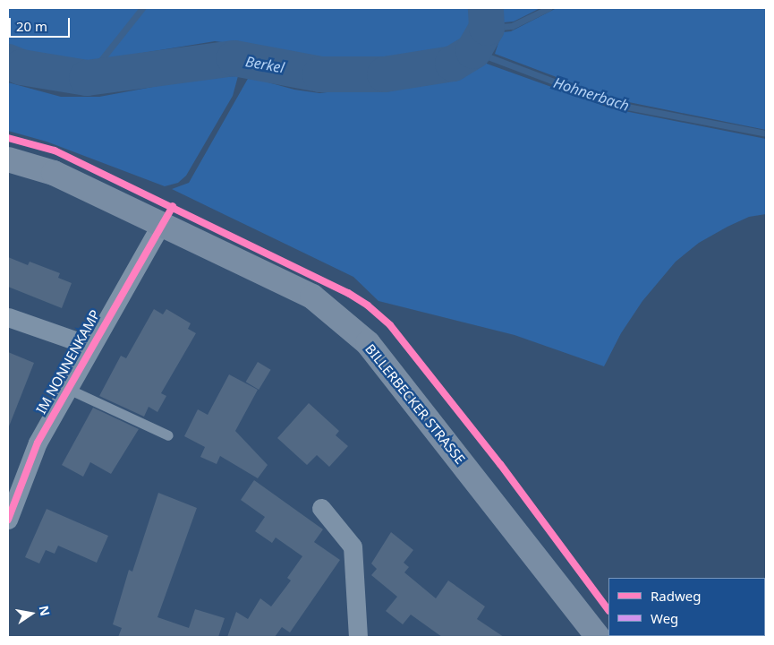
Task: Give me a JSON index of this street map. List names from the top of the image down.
{
  "streets": {
    "main road": ["BILLERBECKER STRASSE"],
    "street": ["IM NONNENKAMP"]
  },
  "crossings": [
    ["IM NONNENKAMP", "BILLERBECKER STRASSE"]
  ],
  "water": ["Berkel", "Hohnerbach"],
  "legend": ["Radweg", "Weg"],
  "scale_bar": "20 m",
  "north": "right"
}
